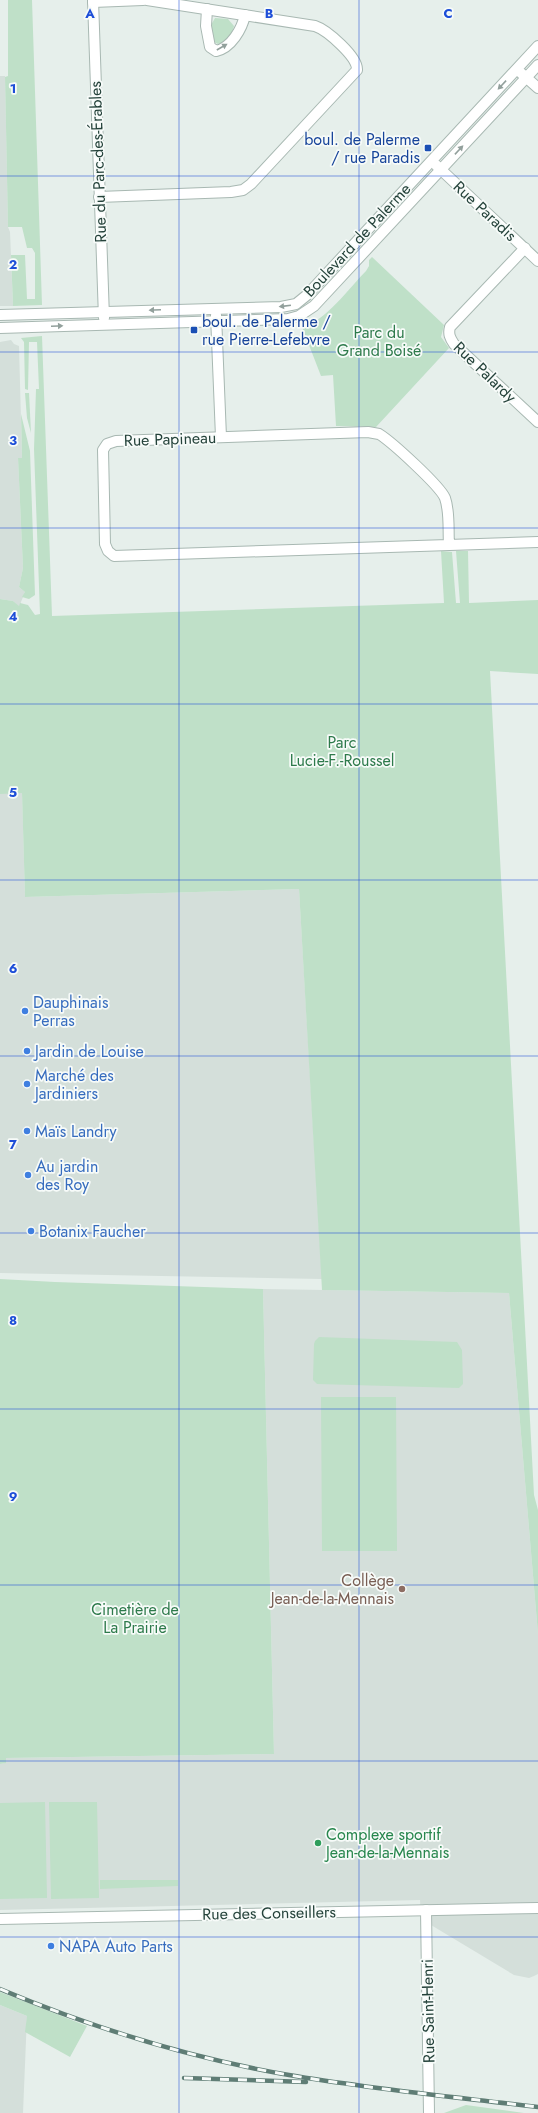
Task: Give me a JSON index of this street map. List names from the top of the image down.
{
  "streets": {
    "street": [
      "Rue du Parc-des-Érables",
      "Rue Paradis",
      "Boulevard de Palerme",
      "Rue Palardy",
      "Rue Papineau",
      "Rue des Conseillers",
      "Rue Saint-Henri"
    ]
  },
  "crossings": [
    ["Rue du Parc-des-Érables", "Boulevard de Palerme"],
    ["Rue Paradis", "Boulevard de Palerme"],
    ["Rue Paradis", "Rue Palardy"],
    ["Rue des Conseillers", "Rue Saint-Henri"]
  ],
  "parks": ["Parc du Grand Boisé", "Parc Lucie-F.-Roussel", "Cimetière de La Prairie"],
  "places": {
    "transit": ["boul. de Palerme / rue Paradis", "boul. de Palerme / rue Pierre-Lefebvre"],
    "other": [
      "Dauphinais Perras",
      "Jardin de Louise",
      "Marché des Jardiniers",
      "Maïs Landry",
      "Au jardin des Roy",
      "Botanix Faucher",
      "Collège Jean-de-la-Mennais",
      "Complexe sportif Jean-de-la-Mennais",
      "NAPA Auto Parts"
    ]
  },
  "grid": {
    "columns": ["A", "B", "C"],
    "rows": [
      "1",
      "2",
      "3",
      "4",
      "5",
      "6",
      "7",
      "8",
      "9"
    ]
  }
}
